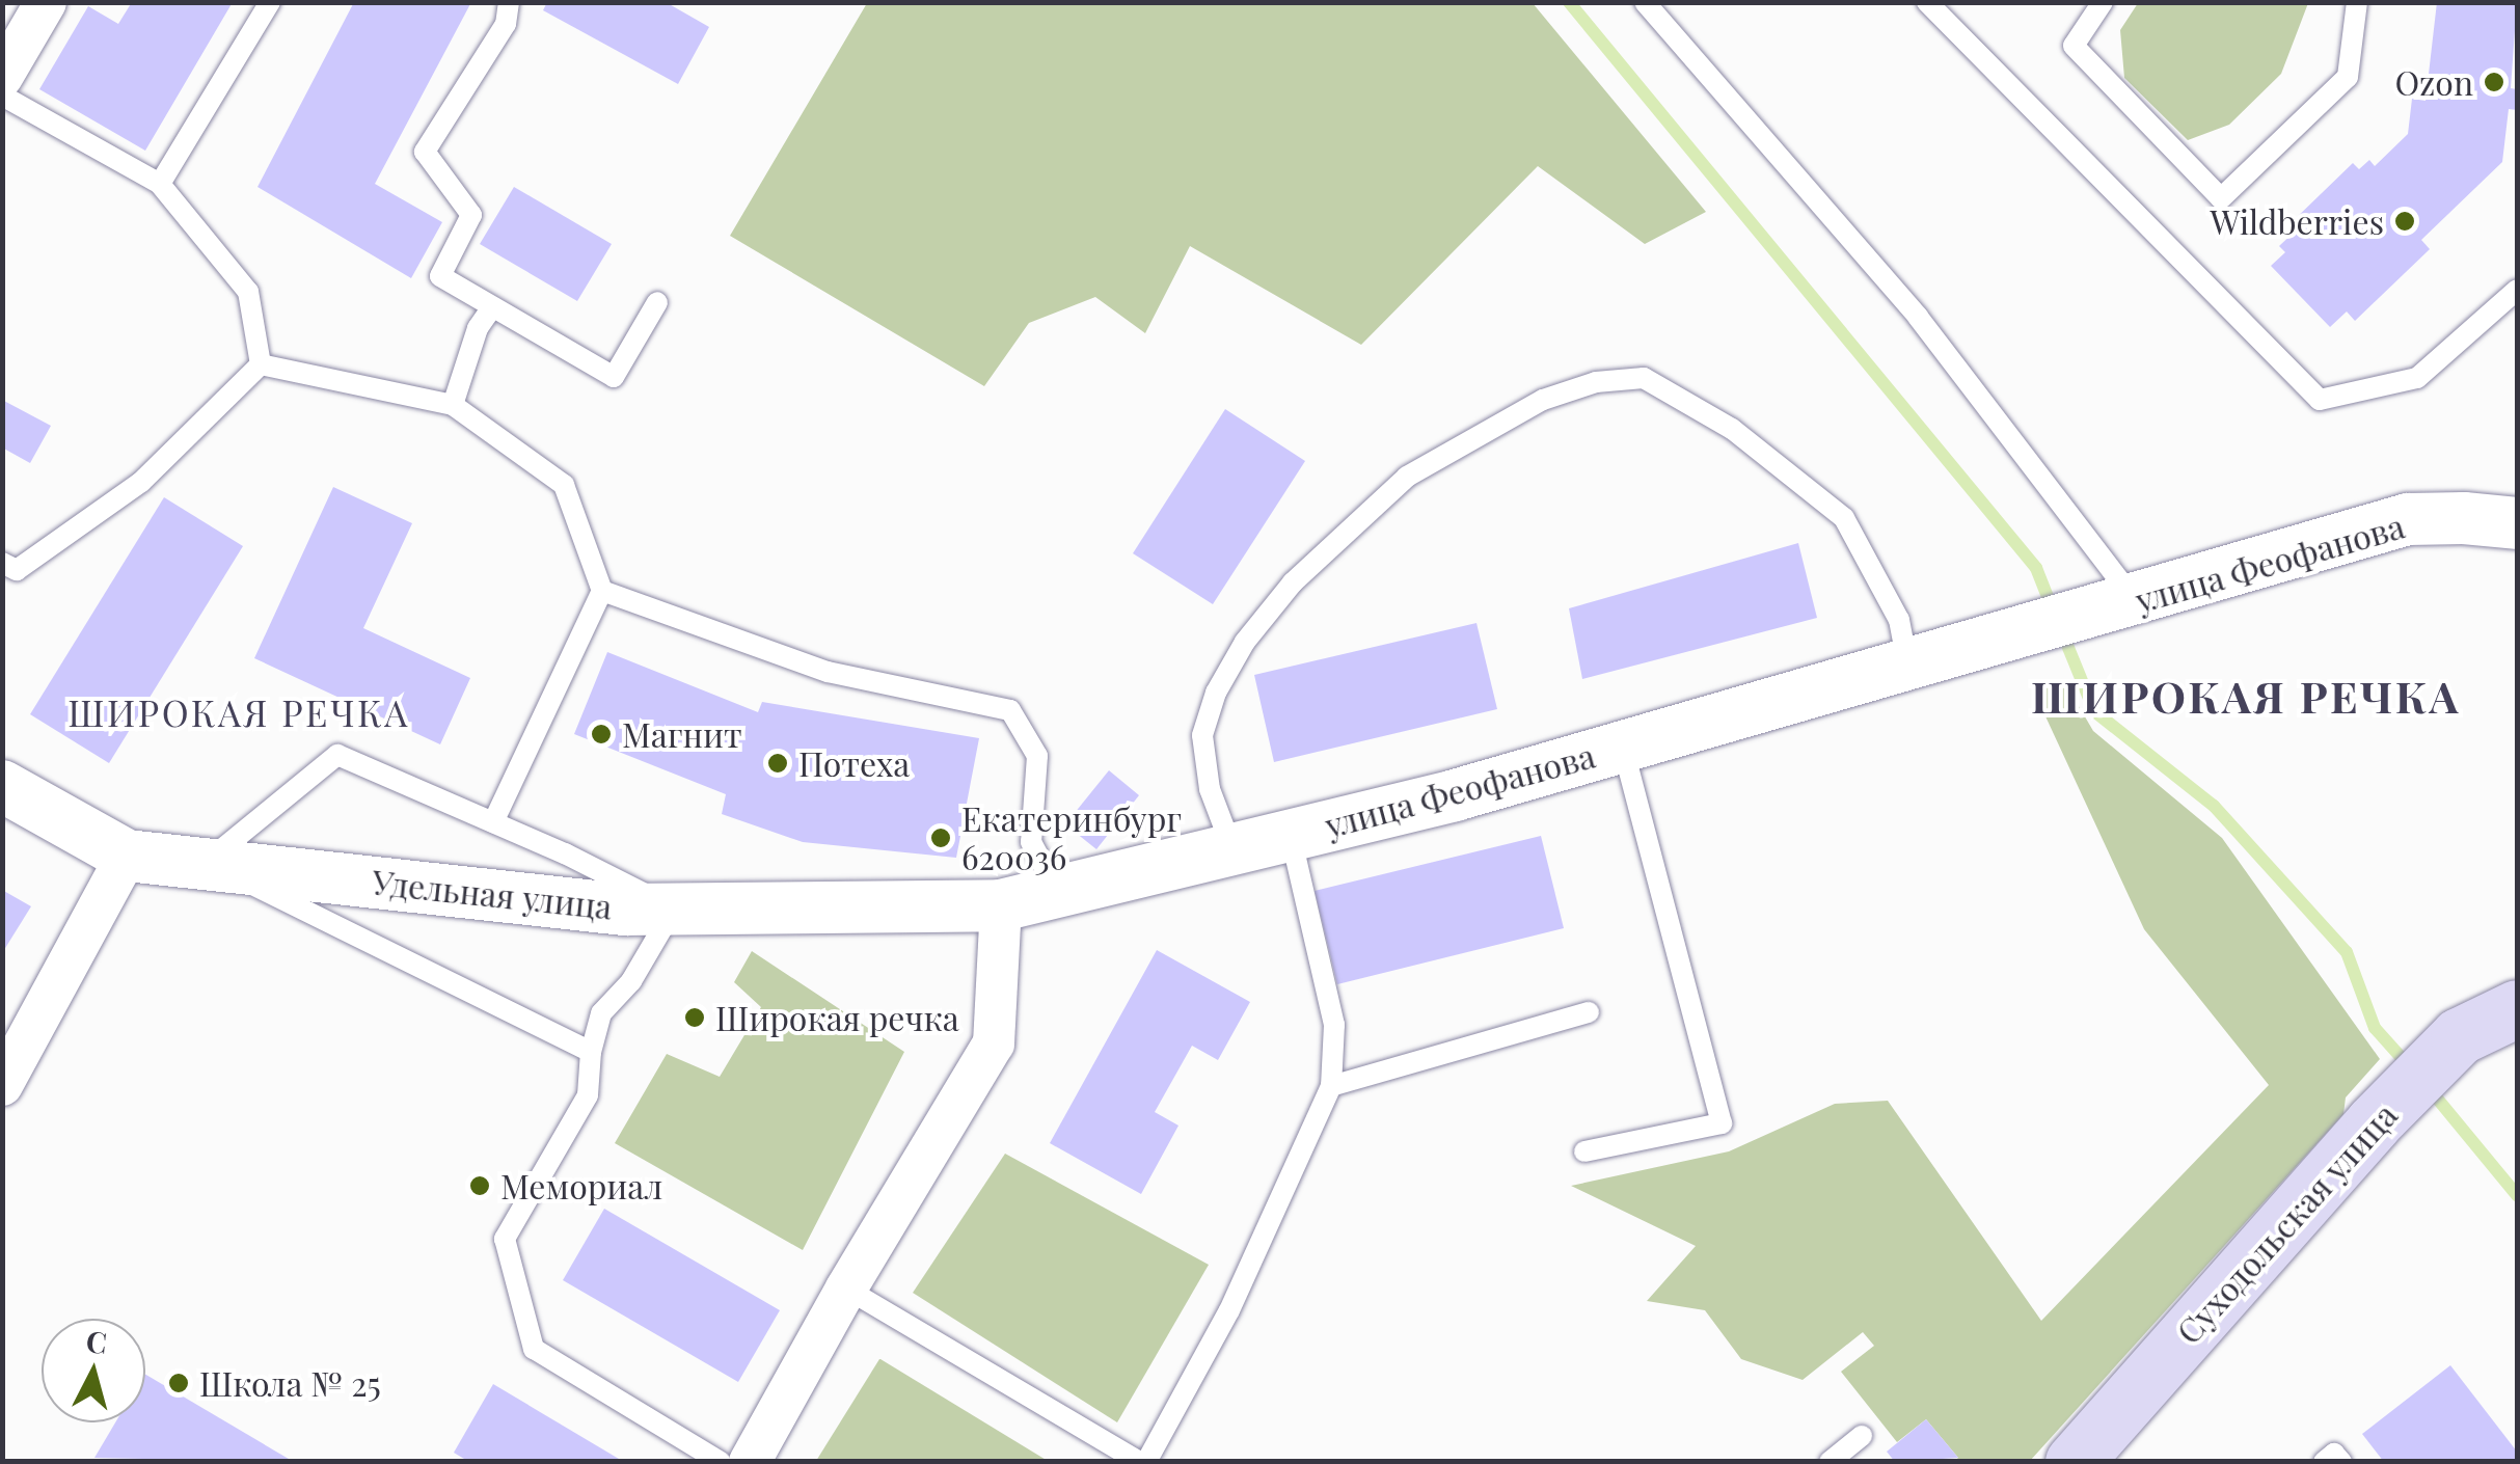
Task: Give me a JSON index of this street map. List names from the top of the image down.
{
  "streets": {
    "main road": ["Суходольская улица"],
    "street": ["улица Феофанова", "Удельная улица"]
  },
  "crossings": [
    ["улица Феофанова", "Удельная улица"]
  ],
  "districts": ["ШИРОКАЯ РЕЧКА", "ШИРОКАЯ РЕЧКА"],
  "places": [
    "Ozon",
    "Wildberries",
    "Магнит",
    "Потеха",
    "Екатеринбург 620036",
    "Широкая речка",
    "Мемориал",
    "Школа № 25"
  ],
  "north": "top"
}
